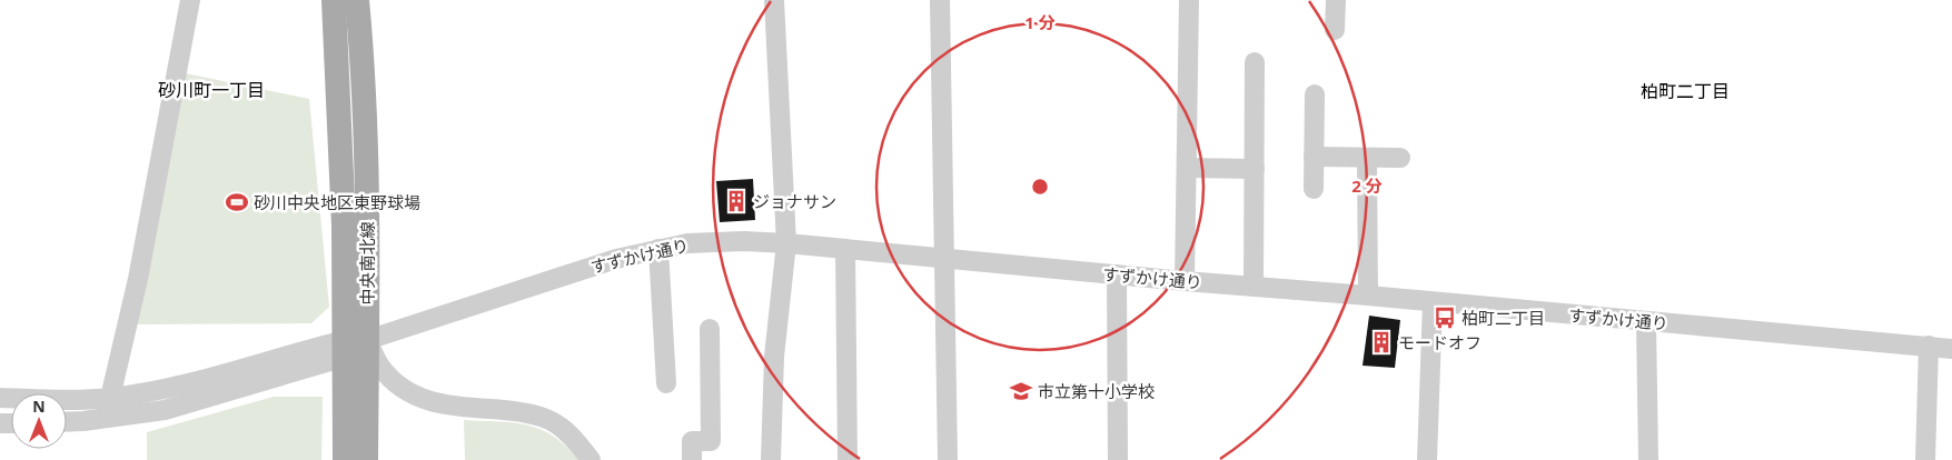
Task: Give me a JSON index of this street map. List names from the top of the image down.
{
  "streets": {
    "main road": ["中央南北線"],
    "street": ["すずかけ通り"]
  },
  "crossings": [
    ["すずかけ通り", "中央南北線"]
  ],
  "districts": ["砂川町一丁目", "柏町二丁目"],
  "places": {
    "building": ["ジョナサン", "モードオフ"],
    "sports": ["砂川中央地区東野球場"],
    "bus stop": ["柏町二丁目"],
    "school or university": ["市立第十小学校"]
  },
  "north": "top",
  "rings": ["1 分", "2 分"]
}
